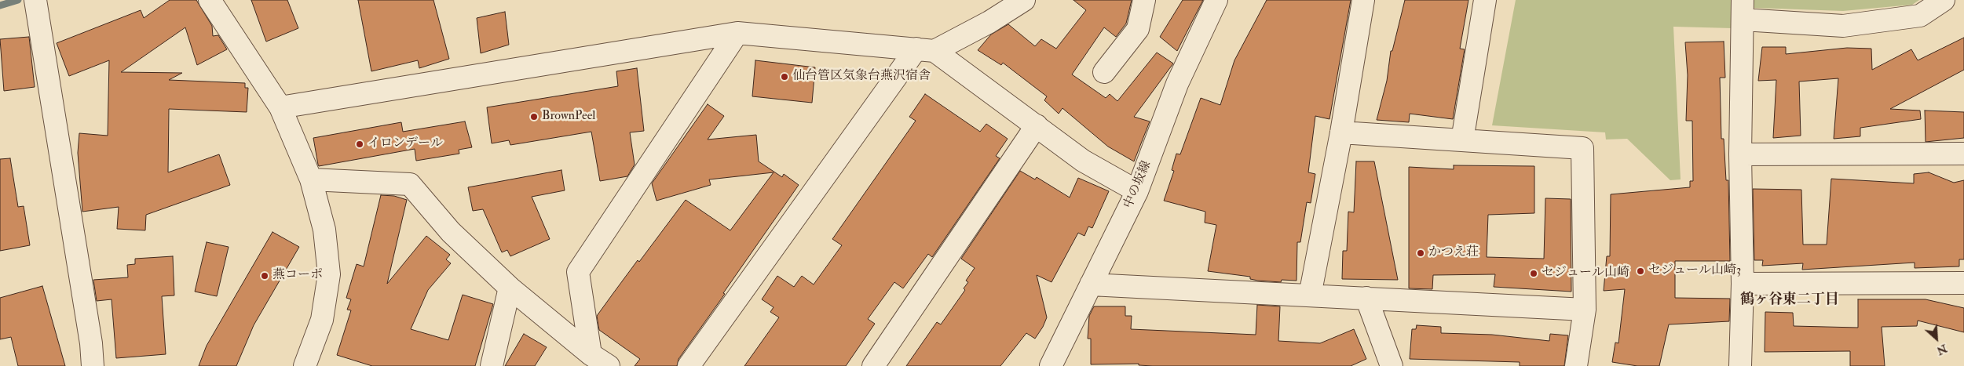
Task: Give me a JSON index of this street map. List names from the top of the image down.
{
  "streets": {
    "street": ["中の坂線"]
  },
  "districts": ["鶴ヶ谷東二丁目"],
  "places": [
    "仙台管区気象台燕沢宿舎",
    "BrownPeel",
    "イロンデール",
    "かつえ荘",
    "セジュール山崎3",
    "セジュール山崎",
    "燕コーポ"
  ],
  "north": "bottom right"
}
